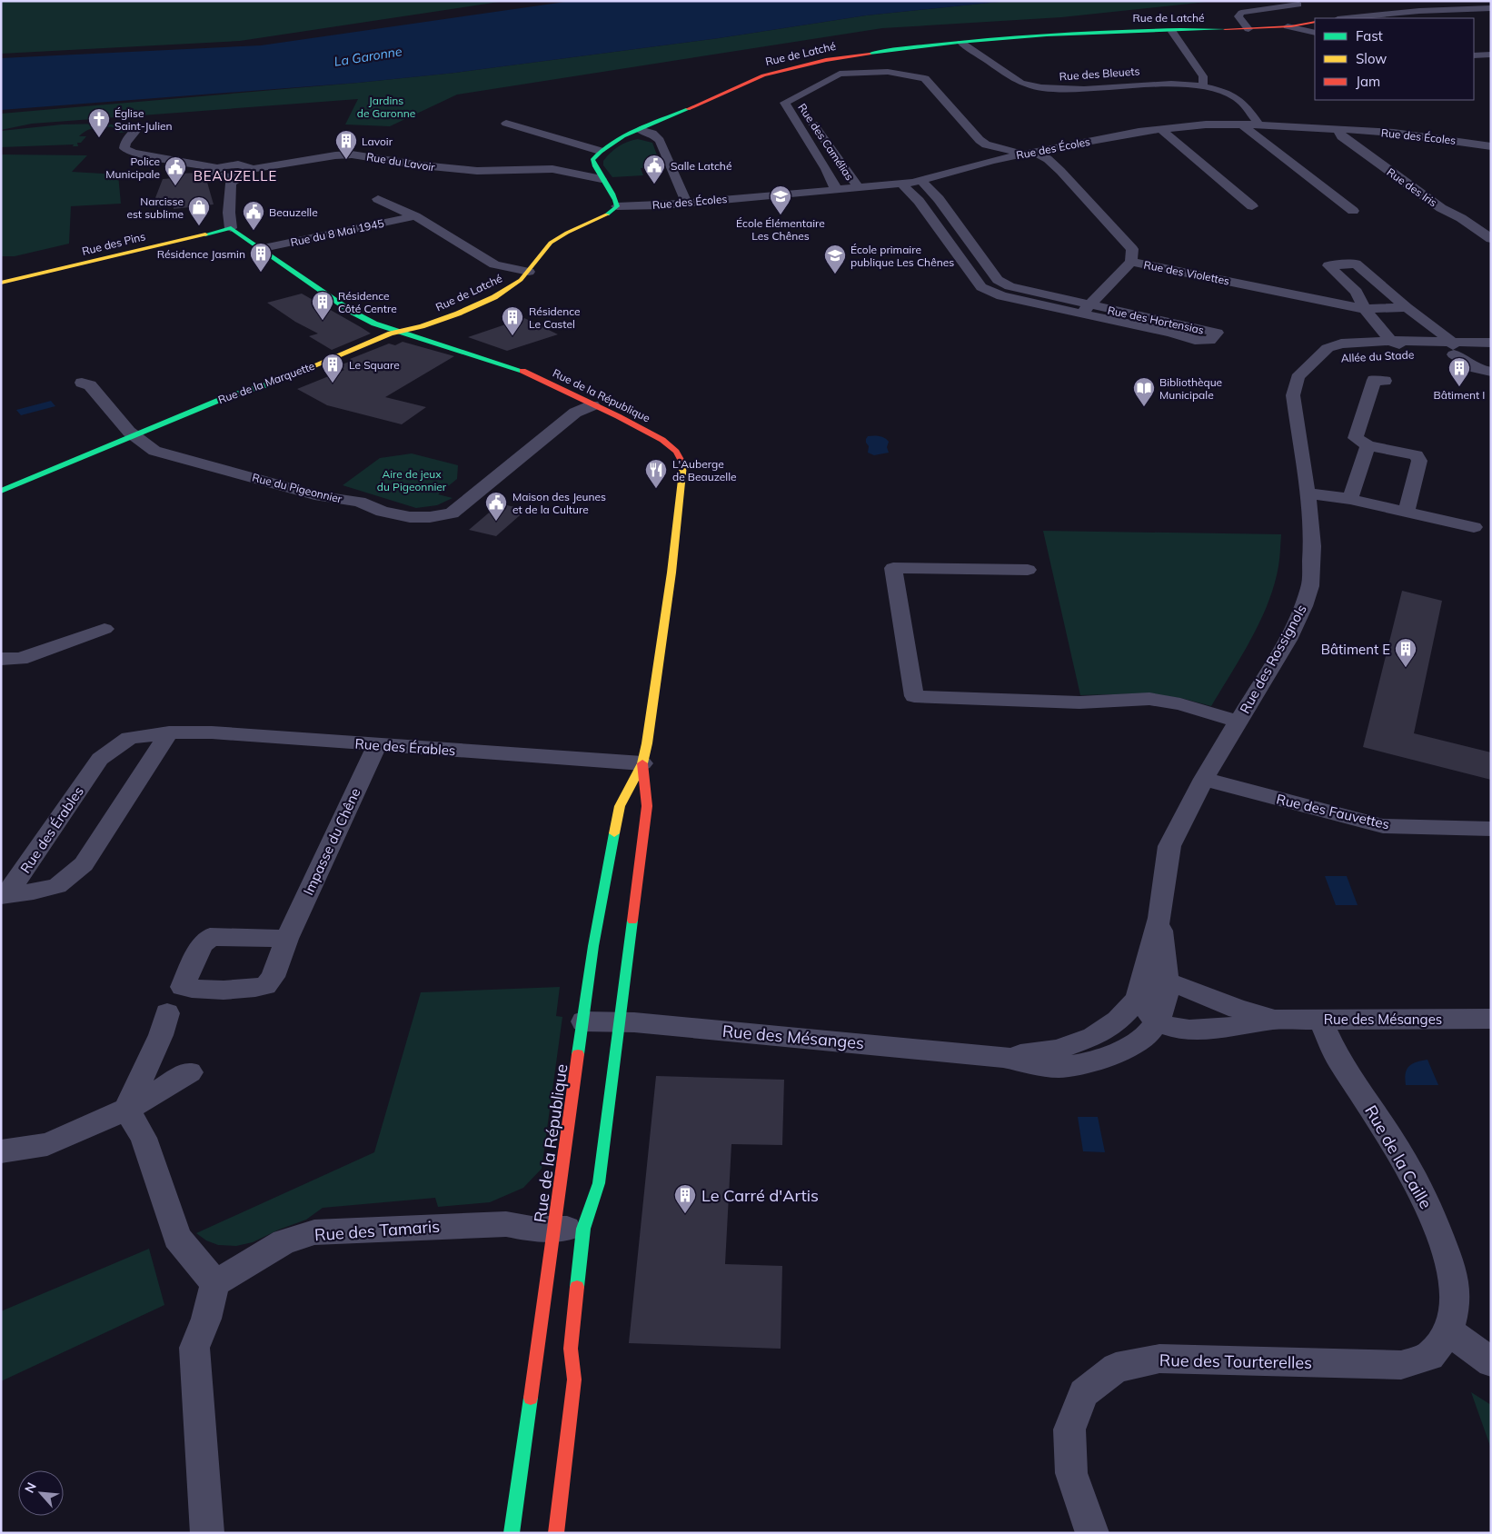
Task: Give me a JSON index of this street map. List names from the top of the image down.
{
  "streets": {
    "street": [
      "Rue de Latché",
      "Rue des Bleuets",
      "Rue des Écoles",
      "Rue des Camélias",
      "Rue du Lavoir",
      "Rue des Iris",
      "Rue du 8 Mai 1945",
      "Rue des Pins",
      "Rue des Violettes",
      "Rue des Hortensias",
      "Allée du Stade",
      "Rue de la Marquette",
      "Rue de la République",
      "Rue du Pigeonnier",
      "Rue des Rossignols",
      "Rue des Érables",
      "Rue des Fauvettes",
      "Impasse du Chêne",
      "Rue des Mésanges",
      "Rue de la Caille",
      "Rue des Tamaris",
      "Rue des Tourterelles"
    ]
  },
  "crossings": [
    ["Rue de Latché", "Rue des Bleuets"],
    ["Rue de Latché", "Rue des Écoles"],
    ["Rue de Latché", "Rue du Lavoir"],
    ["Rue de Latché", "Rue du 8 Mai 1945"],
    ["Rue de Latché", "Rue de la Marquette"],
    ["Rue de Latché", "Rue de la République"],
    ["Rue des Bleuets", "Rue des Écoles"],
    ["Rue des Écoles", "Rue des Camélias"],
    ["Rue des Écoles", "Rue des Iris"],
    ["Rue des Écoles", "Rue des Violettes"],
    ["Rue des Écoles", "Rue des Hortensias"],
    ["Rue des Camélias", "Rue des Violettes"],
    ["Rue du 8 Mai 1945", "Rue de la République"],
    ["Rue des Pins", "Rue de la République"],
    ["Rue des Violettes", "Rue des Hortensias"],
    ["Allée du Stade", "Rue des Rossignols"],
    ["Rue de la Marquette", "Rue de la République"],
    ["Rue de la Marquette", "Rue du Pigeonnier"],
    ["Rue de la République", "Rue du Pigeonnier"],
    ["Rue de la République", "Rue des Érables"],
    ["Rue de la République", "Rue des Mésanges"],
    ["Rue de la République", "Rue des Tamaris"],
    ["Rue des Rossignols", "Rue des Fauvettes"],
    ["Rue des Rossignols", "Rue des Mésanges"],
    ["Rue des Érables", "Impasse du Chêne"],
    ["Rue des Mésanges", "Rue de la Caille"],
    ["Rue de la Caille", "Rue des Tourterelles"]
  ],
  "districts": ["BEAUZELLE"],
  "water": ["La Garonne"],
  "parks": ["Jardins de Garonne", "Aire de jeux du Pigeonnier"],
  "places": {
    "church": ["Église Saint-Julien"],
    "building": [
      "Lavoir",
      "Résidence Jasmin",
      "Résidence Côté Centre",
      "Résidence Le Castel",
      "Le Square",
      "Bâtiment I",
      "Bâtiment E",
      "Le Carré d'Artis"
    ],
    "public building": [
      "Salle Latché",
      "Police Municipale",
      "Beauzelle",
      "Maison des Jeunes et de la Culture"
    ],
    "school or university": ["École Élémentaire Les Chênes", "École primaire publique Les Chênes"],
    "shop": ["Narcisse est sublime"],
    "library": ["Bibliothèque Municipale"],
    "restaurant": ["L'Auberge de Beauzelle"]
  },
  "legend": ["Fast", "Slow", "Jam"],
  "north": "top left"
}
